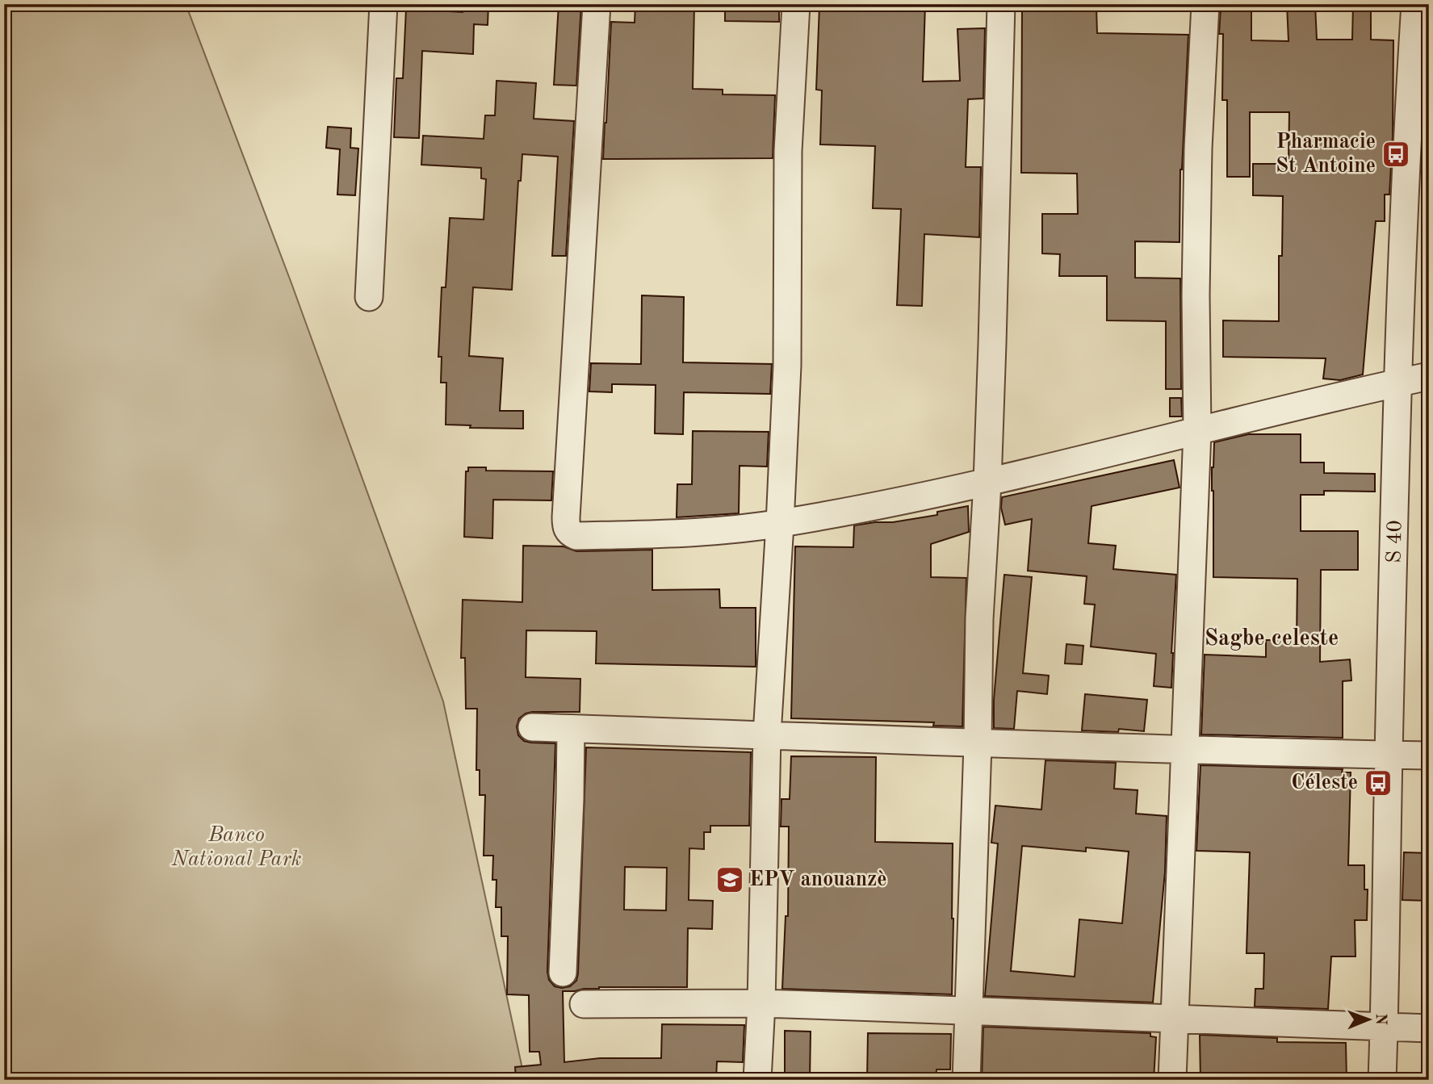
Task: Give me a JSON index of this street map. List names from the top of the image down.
{
  "streets": {
    "street": ["S 40"]
  },
  "districts": ["Sagbe celeste"],
  "parks": ["Banco National Park"],
  "places": {
    "bus stop": ["Pharmacie St Antoine", "Céleste"],
    "school or university": ["EPV anouanzè"]
  },
  "north": "right"
}
